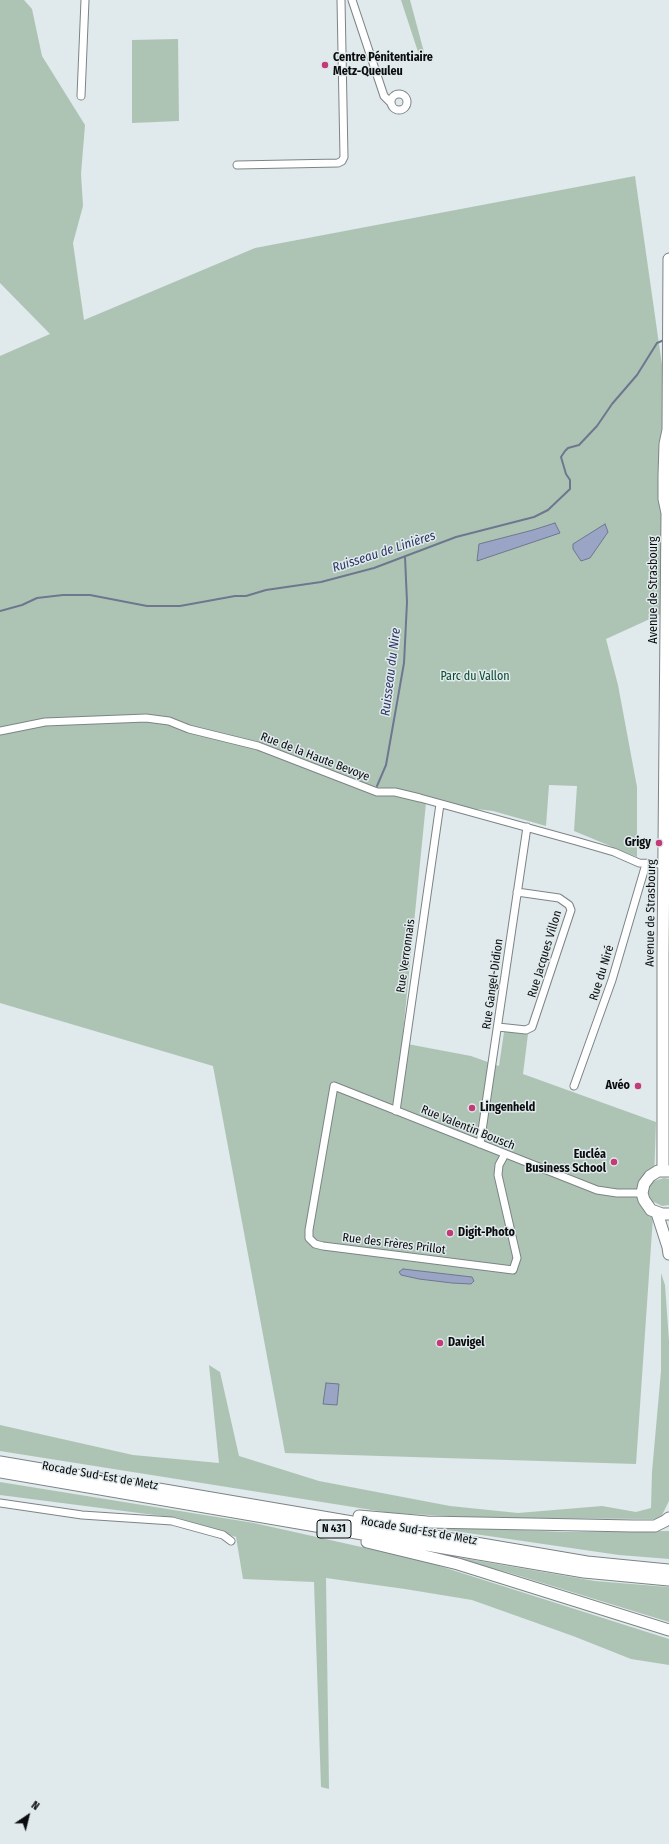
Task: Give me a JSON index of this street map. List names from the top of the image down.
{
  "streets": {
    "main road": ["Avenue de Strasbourg", "Rocade Sud-Est de Metz", "N 431"],
    "street": [
      "Rue de la Haute Bevoye",
      "Rue Jacques Villon",
      "Rue Verronnais",
      "Rue du Niré",
      "Rue Gangel-Didion",
      "Rue Valentin Bousch",
      "Rue des Frères Prillot"
    ]
  },
  "crossings": [
    ["Avenue de Strasbourg", "Rue de la Haute Bevoye"],
    ["Rue de la Haute Bevoye", "Rue Verronnais"],
    ["Rue de la Haute Bevoye", "Rue du Niré"],
    ["Rue de la Haute Bevoye", "Rue Gangel-Didion"],
    ["Rue Jacques Villon", "Rue Gangel-Didion"],
    ["Rue Verronnais", "Rue Valentin Bousch"],
    ["Rue Gangel-Didion", "Rue Valentin Bousch"],
    ["Rue Valentin Bousch", "Rue des Frères Prillot"]
  ],
  "water": ["Ruisseau de Linières", "Ruisseau du Nire"],
  "parks": ["Parc du Vallon"],
  "places": [
    "Centre Pénitentiaire Metz-Queuleu",
    "Grigy",
    "Avéo",
    "Lingenheld",
    "Eucléa Business School",
    "Digit-Photo",
    "Davigel"
  ],
  "north": "top right"
}
